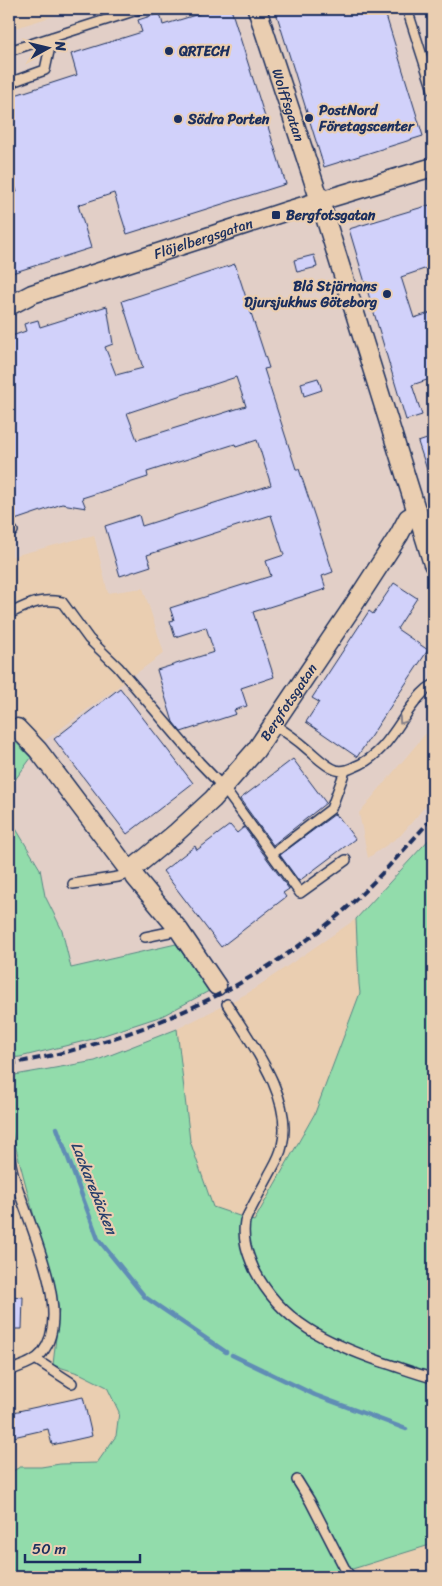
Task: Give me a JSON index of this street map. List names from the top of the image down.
{
  "streets": {
    "street": ["Wolffsgatan", "Flöjelbergsgatan", "Bergfotsgatan"]
  },
  "crossings": [
    ["Wolffsgatan", "Flöjelbergsgatan"]
  ],
  "water": ["Lackarebäcken"],
  "places": {
    "other": [
      "QRTECH",
      "PostNord Företagscenter",
      "Södra Porten",
      "Blå Stjärnans Djursjukhus Göteborg"
    ],
    "transit": ["Bergfotsgatan"]
  },
  "scale_bar": "50 m",
  "north": "right"
}
